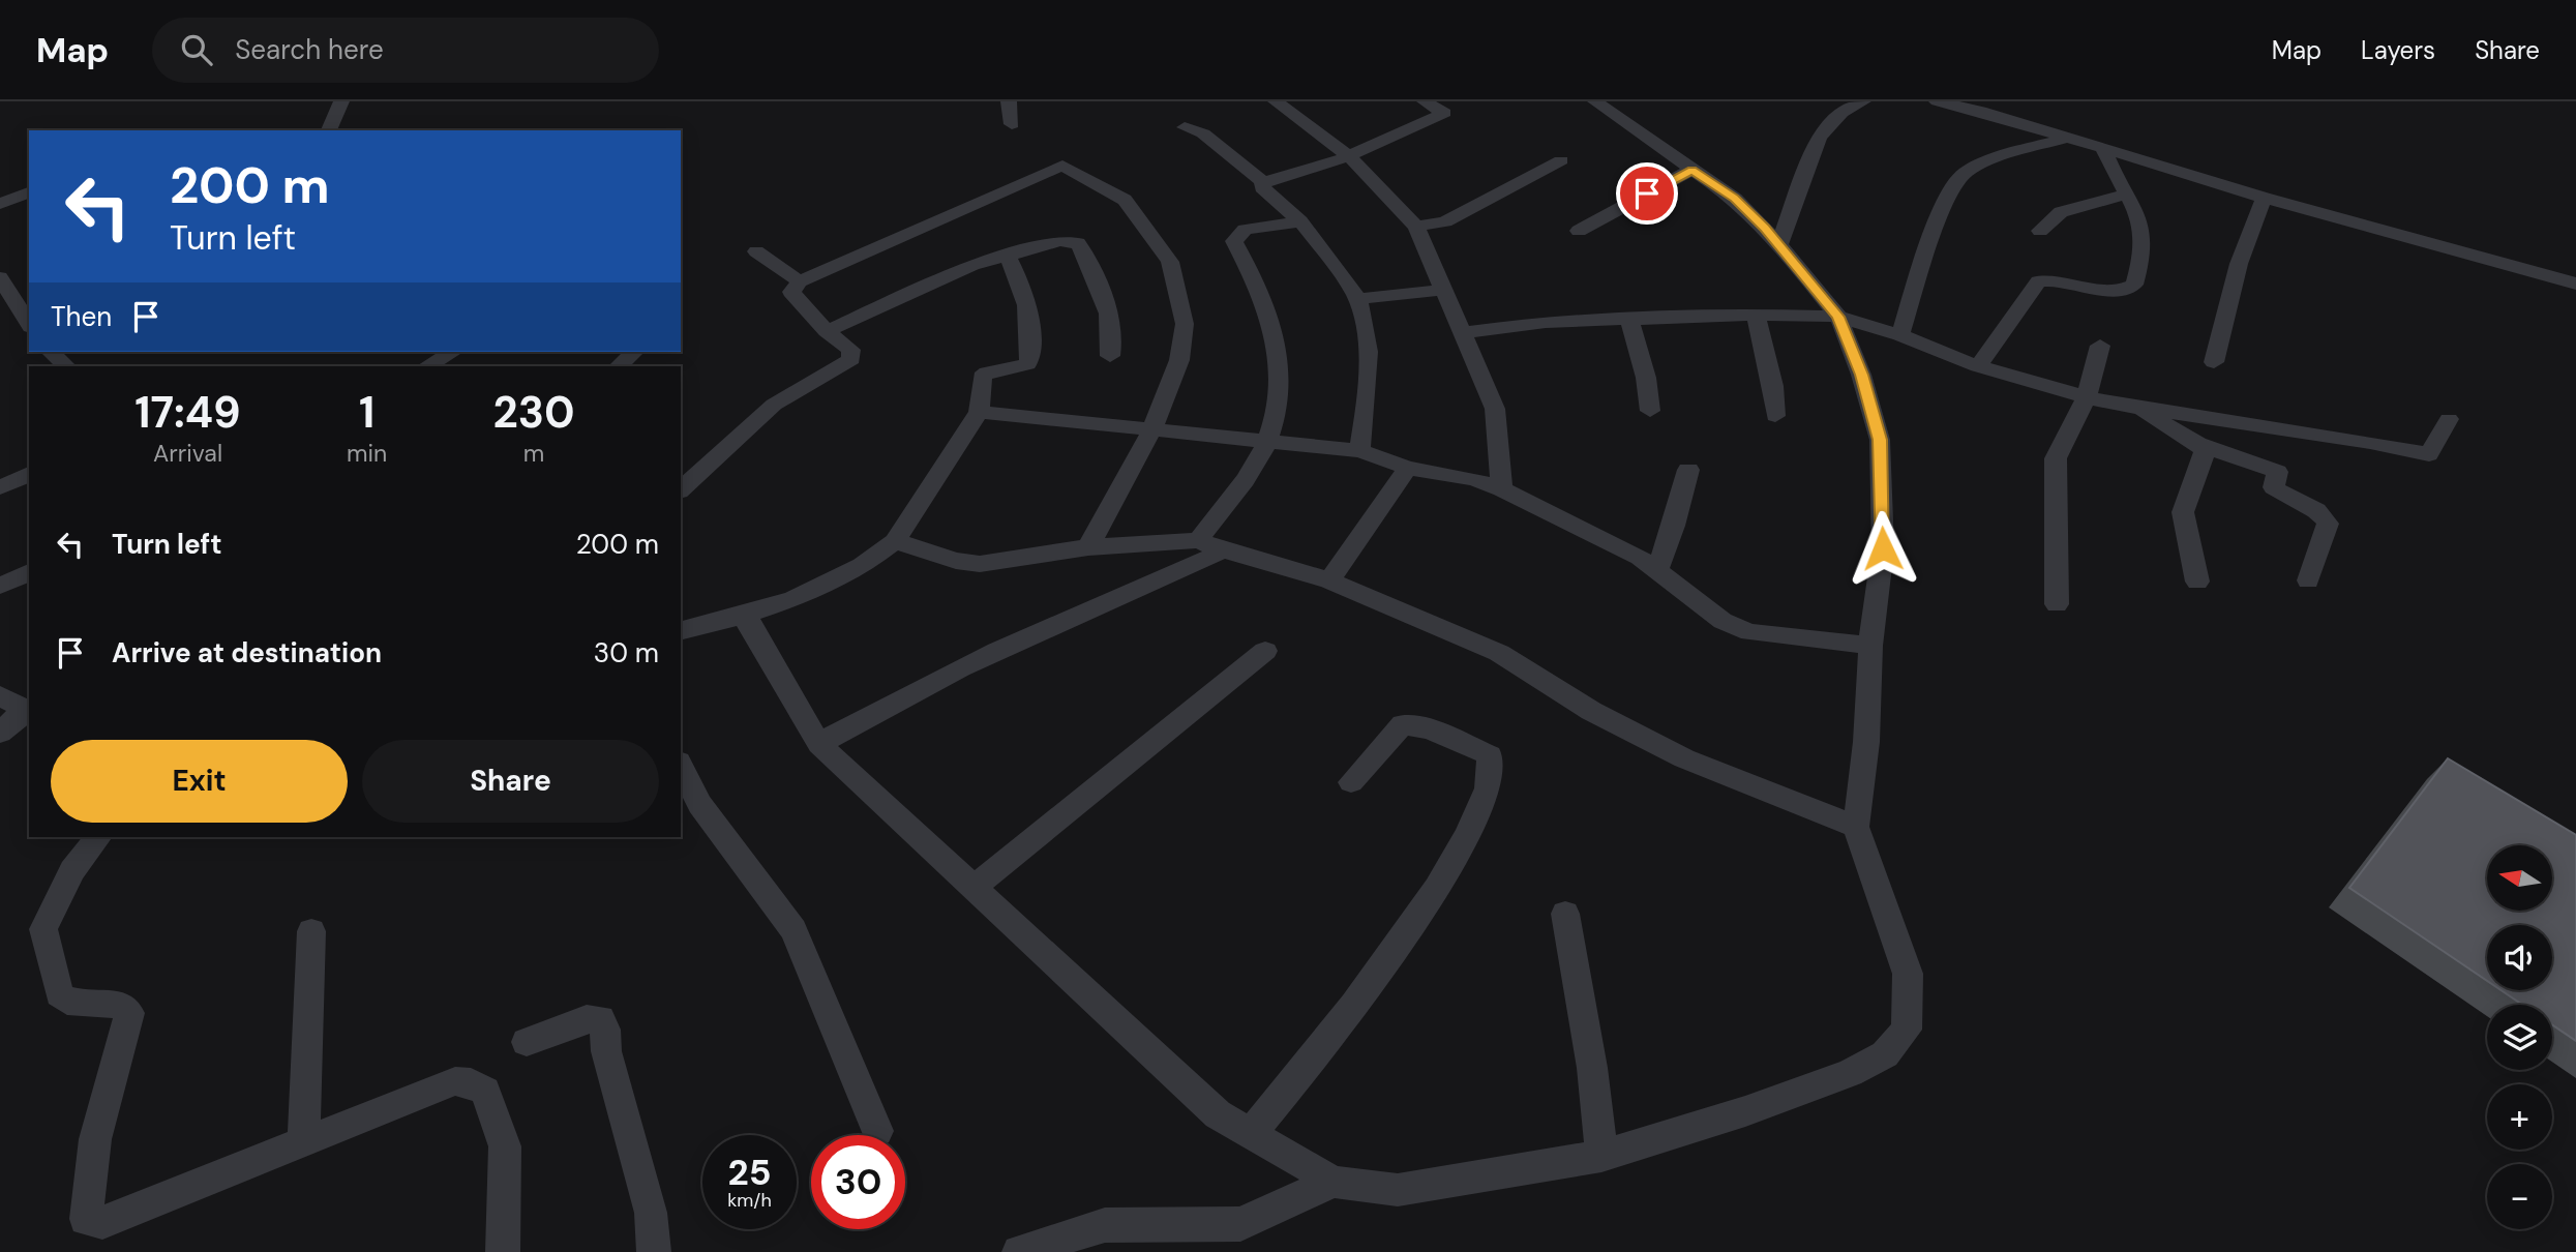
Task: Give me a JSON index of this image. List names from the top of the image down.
{
  "north": "left",
  "page": {
    "header": "Map",
    "search": "Search here",
    "nav": ["Map", "Layers", "Share"],
    "turn": ["200 m", "Turn left"],
    "then": "Then",
    "eta": [
      "17:49",
      "Arrival",
      "1",
      "min",
      "230",
      "m"
    ],
    "list": [
      {
        "name": "Turn left",
        "value": "200 m"
      },
      {
        "name": "Arrive at destination",
        "value": "30 m"
      }
    ],
    "buttons": ["Exit", "Share"],
    "map_buttons": ["+", "−"],
    "speed": "25 km/h",
    "limit": "30"
  }
}
